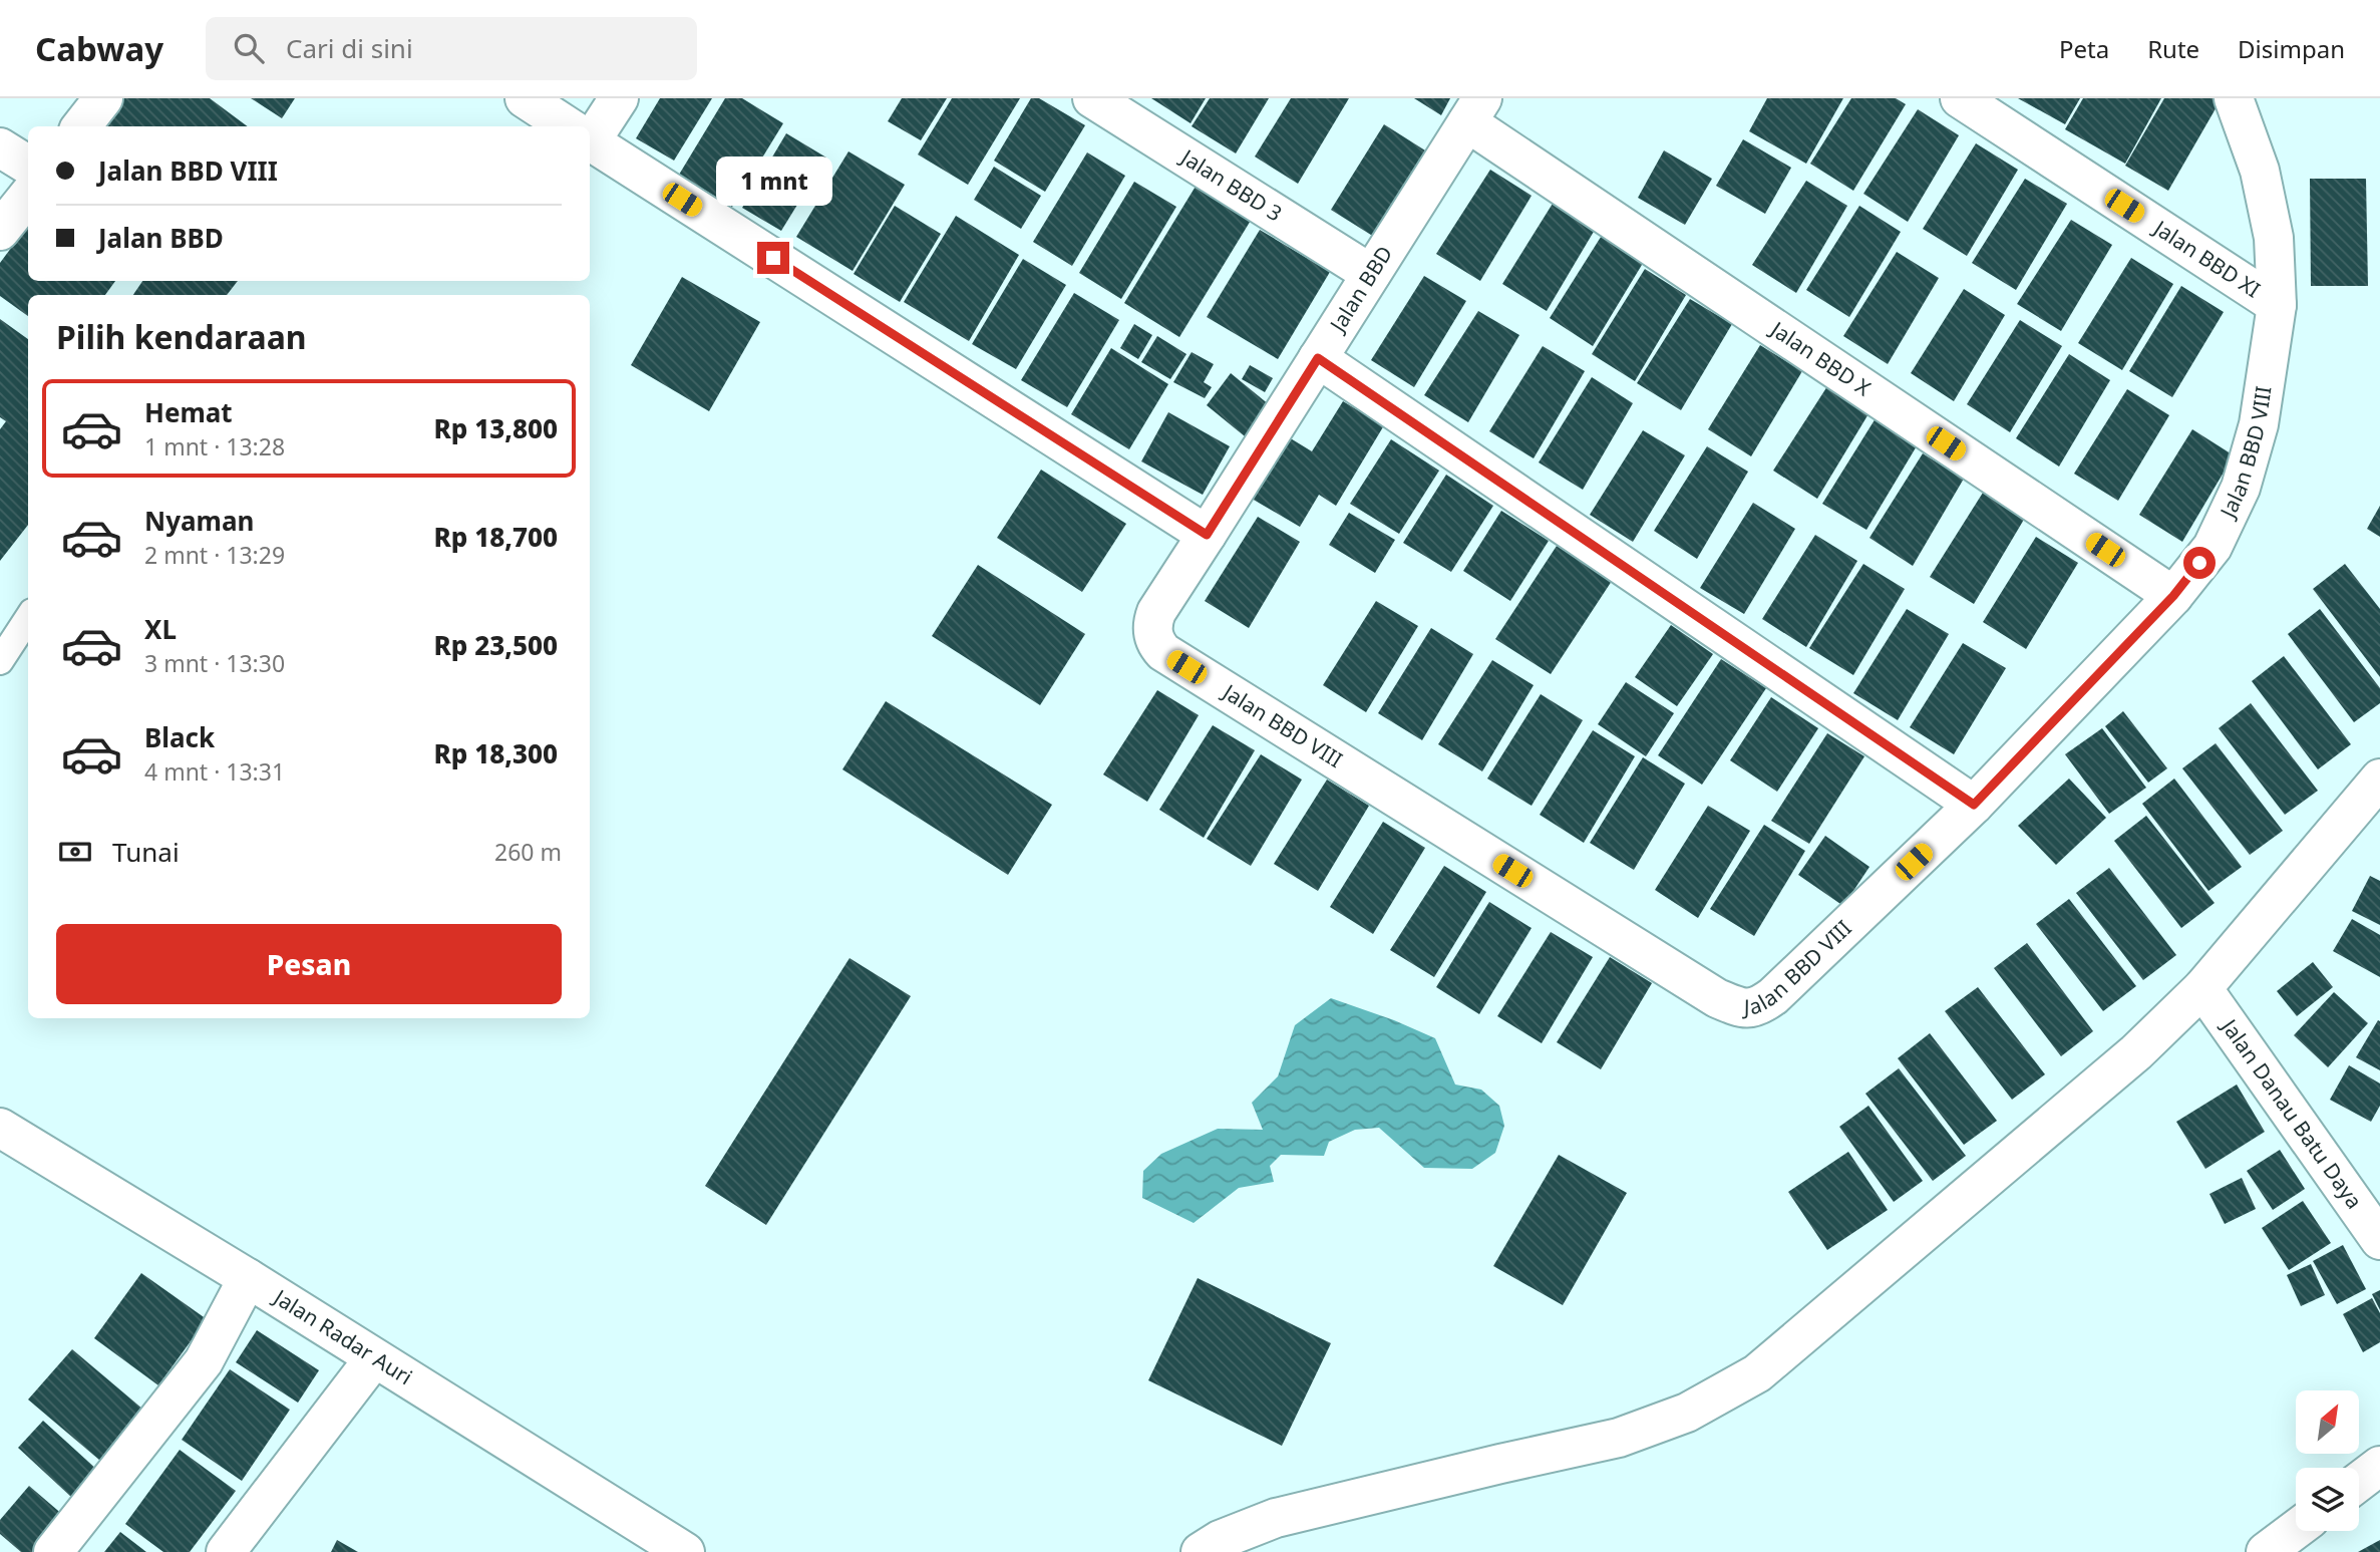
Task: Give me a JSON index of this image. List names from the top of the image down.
{
  "streets": {
    "street": [
      "Jalan BBD 3",
      "Jalan BBD XI",
      "Jalan BBD",
      "Jalan BBD X",
      "Jalan BBD VIII",
      "Jalan Danau Batu Daya",
      "Jalan Radar Auri"
    ]
  },
  "crossings": [
    ["Jalan BBD 3", "Jalan BBD"],
    ["Jalan BBD XI", "Jalan BBD VIII"],
    ["Jalan BBD", "Jalan BBD X"],
    ["Jalan BBD", "Jalan BBD VIII"],
    ["Jalan BBD X", "Jalan BBD VIII"]
  ],
  "north": "top right",
  "page": {
    "header": "Cabway",
    "search": "Cari di sini",
    "nav": ["Peta", "Rute", "Disimpan"],
    "banner": ["Jalan BBD VIII", "Jalan BBD"],
    "bubble": "1 mnt",
    "heading": "Pilih kendaraan",
    "list": [
      {
        "name": "Hemat",
        "note": "1 mnt · 13:28",
        "value": "Rp 13,800"
      },
      {
        "name": "Nyaman",
        "note": "2 mnt · 13:29",
        "value": "Rp 18,700"
      },
      {
        "name": "XL",
        "note": "3 mnt · 13:30",
        "value": "Rp 23,500"
      },
      {
        "name": "Black",
        "note": "4 mnt · 13:31",
        "value": "Rp 18,300"
      }
    ],
    "pay": ["Tunai", "260 m"],
    "buttons": "Pesan"
  }
}
